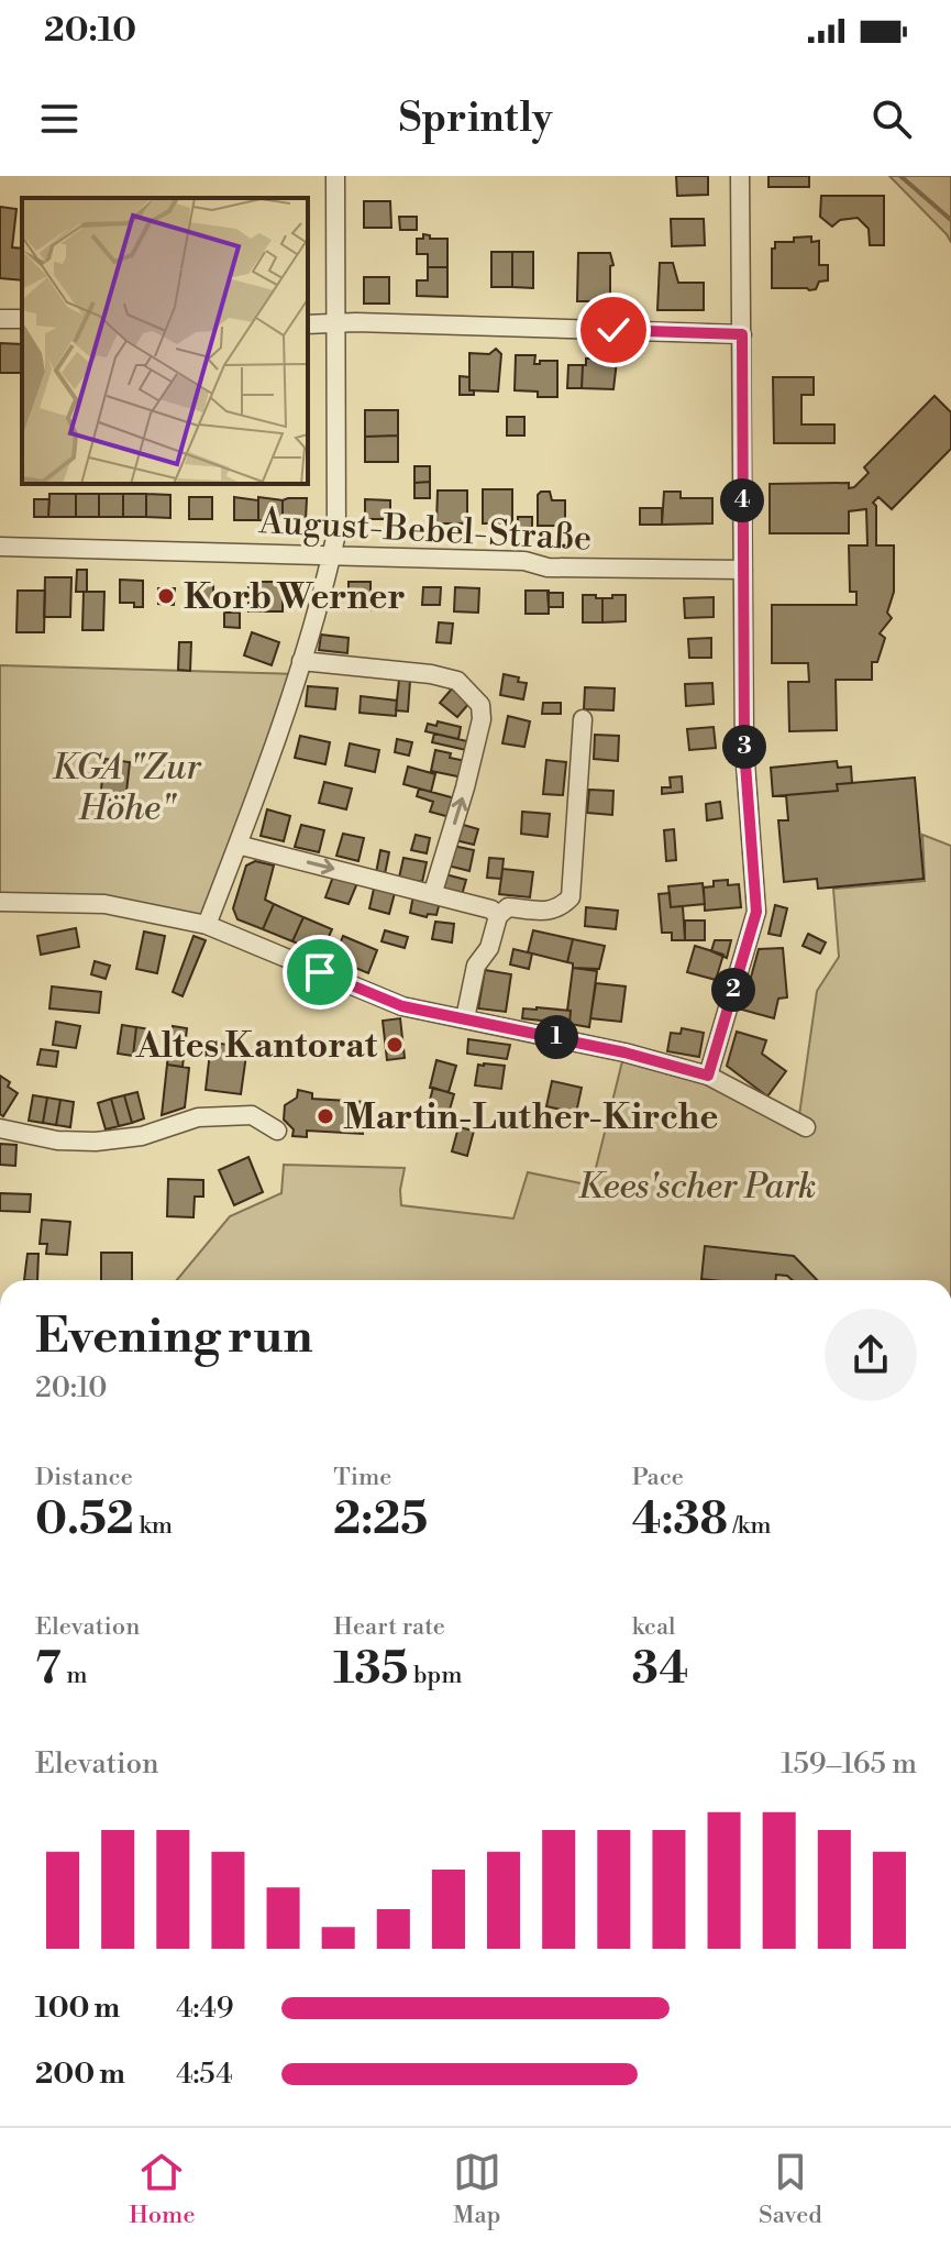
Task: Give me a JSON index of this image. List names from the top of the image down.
{
  "streets": {
    "street": ["August-Bebel-Straße"]
  },
  "parks": ["KGA \"Zur Höhe\"", "Kees'scher Park"],
  "places": ["Korb Werner", "Altes Kantorat", "Martin-Luther-Kirche"],
  "page": {
    "status": "20:10",
    "header": "Sprintly",
    "pins": [
      "4",
      "3",
      "2",
      "1"
    ],
    "heading": ["Evening run", "20:10"],
    "stats": [
      ["Distance", "0.52 km"],
      ["Time", "2:25"],
      ["Pace", "4:38 /km"],
      ["Elevation", "7 m"],
      ["Heart rate", "135 bpm"],
      ["kcal", "34"]
    ],
    "chart": ["Elevation", "159–165 m"],
    "list": [
      {
        "name": "100 m",
        "note": "4:49"
      },
      {
        "name": "200 m",
        "note": "4:54"
      }
    ],
    "tabs": ["Home", "Map", "Saved"]
  }
}
